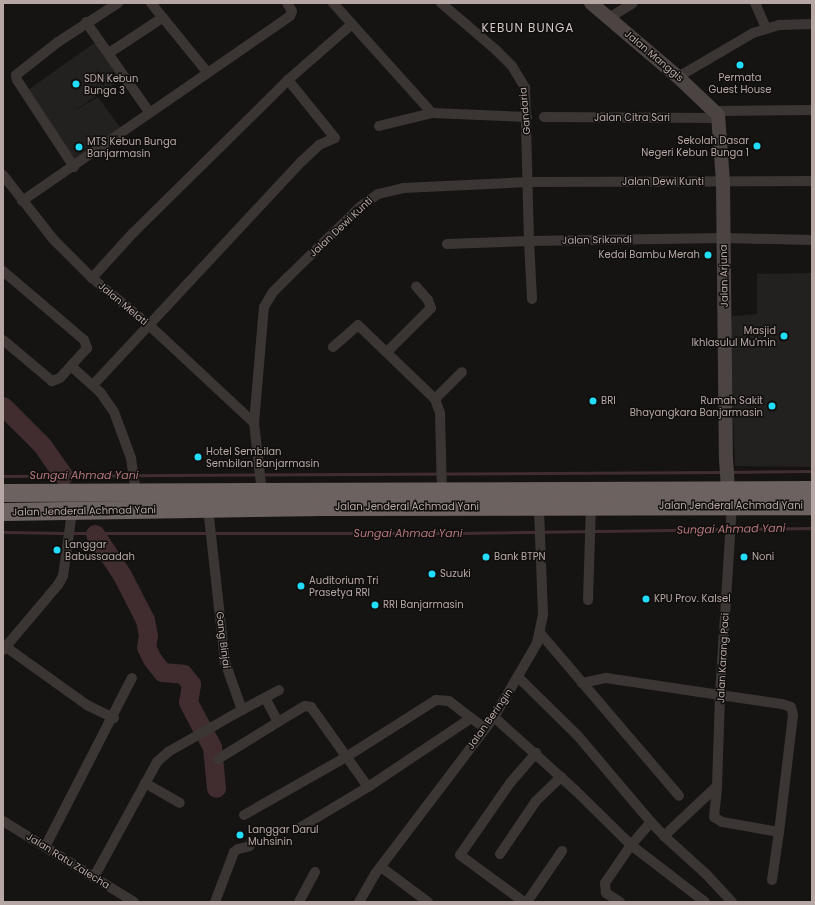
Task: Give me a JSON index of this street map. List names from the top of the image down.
{
  "streets": {
    "highway": ["Jalan Jenderal Achmad Yani"],
    "street": [
      "Jalan Manggis",
      "Gandaria",
      "Jalan Citra Sari",
      "Jalan Dewi Kunti",
      "Jalan Srikandi",
      "Jalan Arjuna",
      "Jalan Melati",
      "Gang Binjai",
      "Jalan Karang Paci",
      "Jalan Beringin",
      "Jalan Ratu Zalecha"
    ]
  },
  "crossings": [
    ["Jalan Manggis", "Jalan Citra Sari"],
    ["Jalan Manggis", "Jalan Arjuna"],
    ["Gandaria", "Jalan Dewi Kunti"],
    ["Jalan Citra Sari", "Jalan Arjuna"],
    ["Jalan Dewi Kunti", "Jalan Arjuna"],
    ["Jalan Dewi Kunti", "Jalan Melati"],
    ["Jalan Dewi Kunti", "Jalan Jenderal Achmad Yani"],
    ["Jalan Srikandi", "Jalan Arjuna"],
    ["Jalan Arjuna", "Jalan Jenderal Achmad Yani"],
    ["Jalan Arjuna", "Jalan Karang Paci"],
    ["Jalan Jenderal Achmad Yani", "Gang Binjai"],
    ["Jalan Jenderal Achmad Yani", "Jalan Karang Paci"],
    ["Jalan Jenderal Achmad Yani", "Jalan Beringin"]
  ],
  "districts": ["KEBUN BUNGA"],
  "water": ["Sungai Ahmad Yani"],
  "places": [
    "Permata Guest House",
    "SDN Kebun Bunga 3",
    "Sekolah Dasar Negeri Kebun Bunga 1",
    "MTS Kebun Bunga Banjarmasin",
    "Kedai Bambu Merah",
    "Masjid Ikhlasulul Mu'min",
    "BRI",
    "Rumah Sakit Bhayangkara Banjarmasin",
    "Hotel Sembilan Sembilan Banjarmasin",
    "Langgar Babussaadah",
    "Bank BTPN",
    "Noni",
    "Suzuki",
    "Auditorium Tri Prasetya RRI",
    "KPU Prov. Kalsel",
    "RRI Banjarmasin",
    "Langgar Darul Muhsinin"
  ]
}
